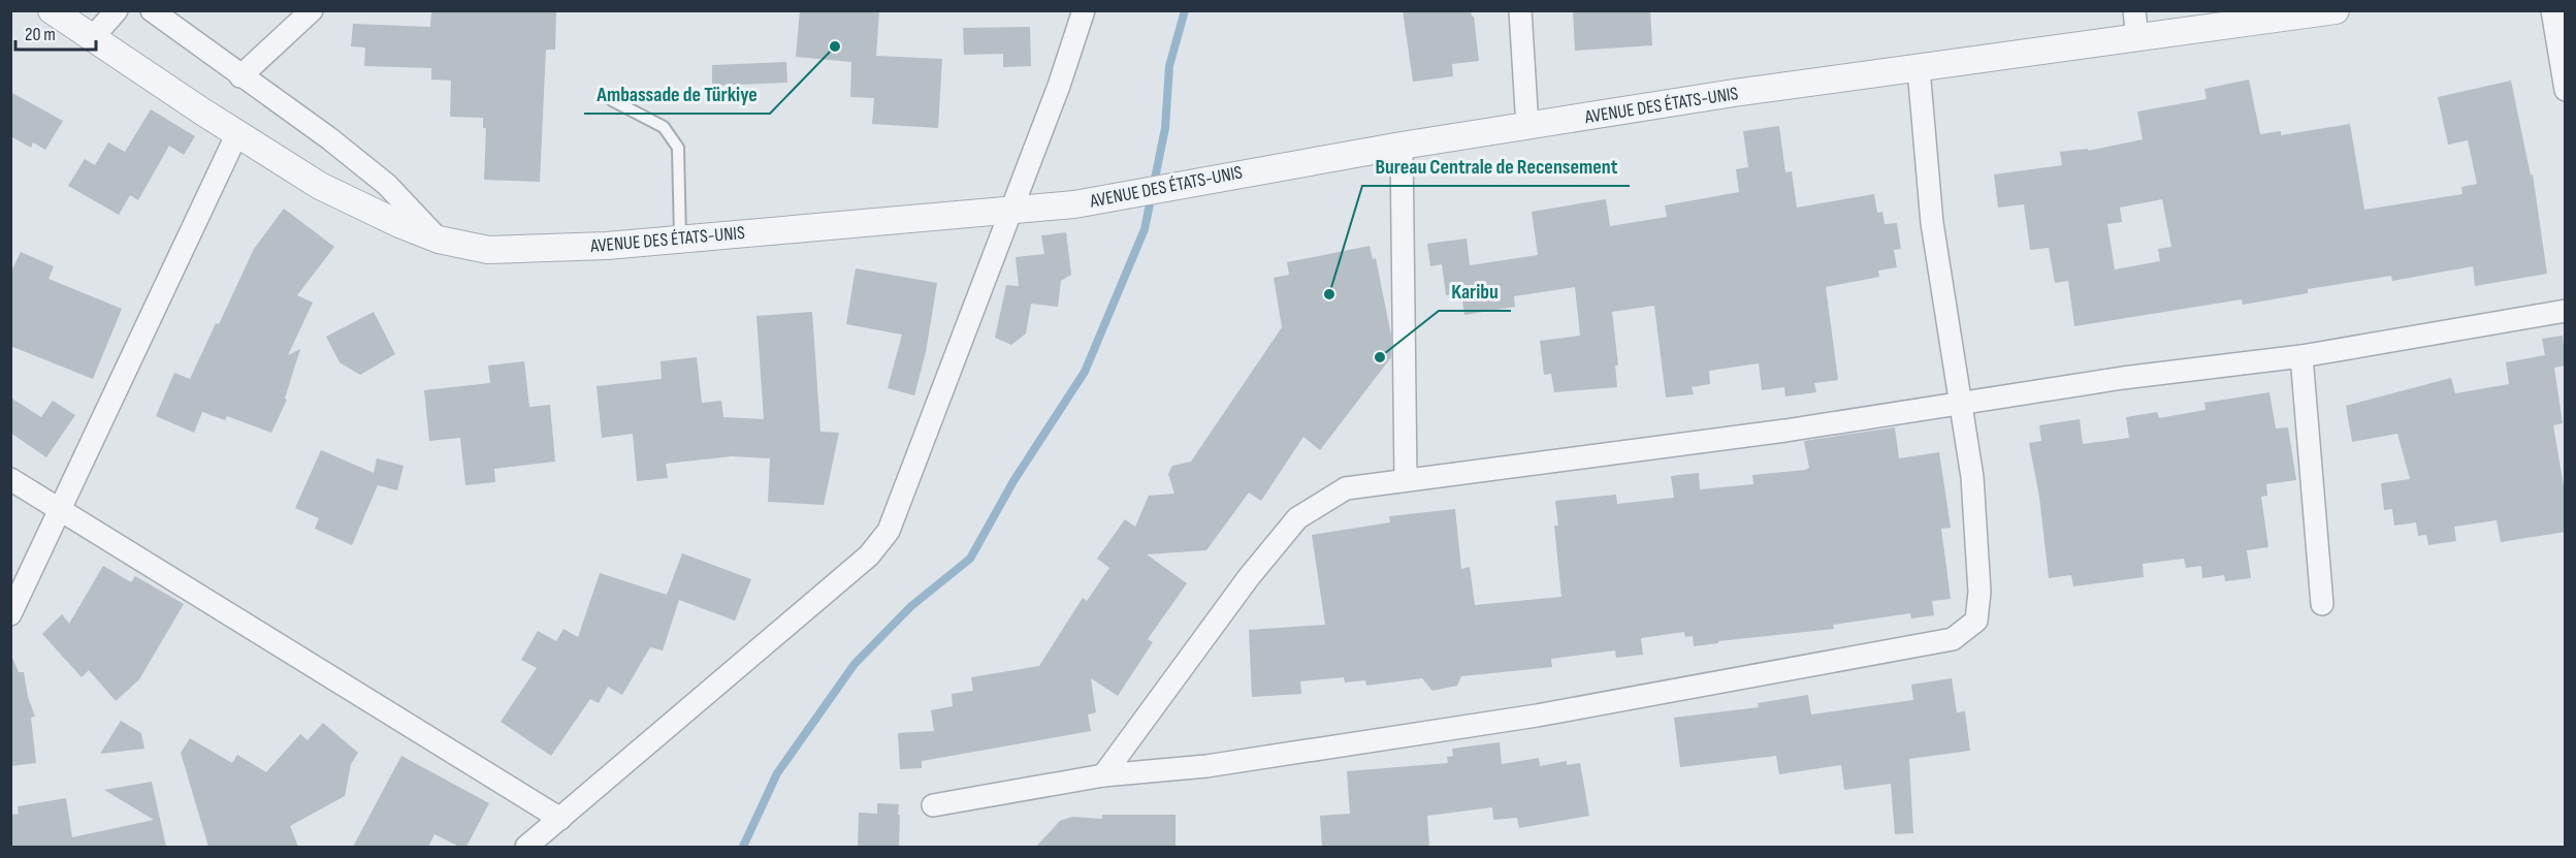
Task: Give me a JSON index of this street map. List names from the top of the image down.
{
  "streets": {
    "street": ["AVENUE DES ÉTATS-UNIS"]
  },
  "places": ["Ambassade de Türkiye", "Bureau Centrale de Recensement", "Karibu"],
  "scale_bar": "20 m"
}
